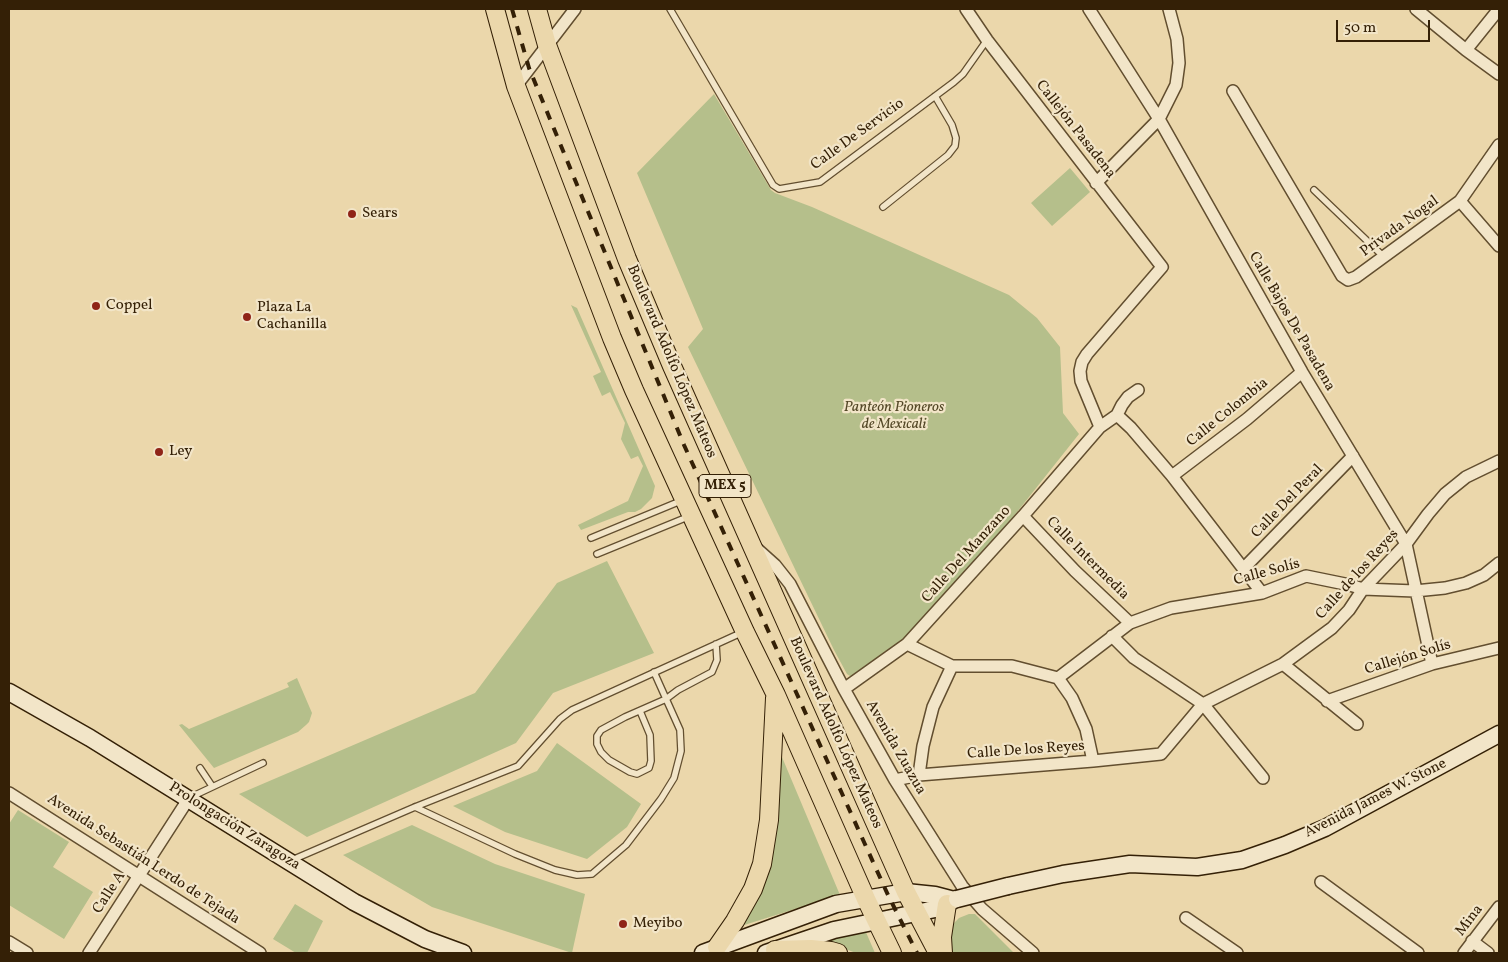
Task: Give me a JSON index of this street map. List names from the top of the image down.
{
  "streets": {
    "main road": [
      "Boulevard Adolfo López Mateos",
      "MEX 5",
      "Avenida James W. Stone",
      "Prolongación Zaragoza"
    ],
    "street": [
      "Callejón Pasadena",
      "Privada Nogal",
      "Calle Bajos De Pasadena",
      "Calle Colombia",
      "Calle Del Peral",
      "Calle Del Manzano",
      "Calle Intermedia",
      "Calle Solís",
      "Calle de los Reyes",
      "Callejón Solís",
      "Avenida Zuazua",
      "Calle De los Reyes",
      "Avenida Sebastián Lerdo de Tejada",
      "Calle A",
      "Mina"
    ],
    "lane": ["Calle De Servicio"]
  },
  "crossings": [
    ["Callejón Pasadena", "Calle De Servicio"],
    ["Callejón Pasadena", "Calle Del Manzano"],
    ["Calle Bajos De Pasadena", "Calle Colombia"],
    ["Calle Bajos De Pasadena", "Calle Del Peral"],
    ["Calle Bajos De Pasadena", "Calle Solís"],
    ["Calle Bajos De Pasadena", "Calle de los Reyes"],
    ["Calle Bajos De Pasadena", "Callejón Solís"],
    ["Boulevard Adolfo López Mateos", "Avenida Zuazua"],
    ["Boulevard Adolfo López Mateos", "Avenida James W. Stone"],
    ["MEX 5", "Avenida James W. Stone"],
    ["Calle Del Manzano", "Calle Intermedia"],
    ["Calle Del Manzano", "Avenida Zuazua"],
    ["Calle Intermedia", "Calle Solís"],
    ["Calle Solís", "Calle de los Reyes"],
    ["Calle de los Reyes", "Calle De los Reyes"],
    ["Avenida Zuazua", "Calle De los Reyes"],
    ["Prolongación Zaragoza", "Calle A"],
    ["Avenida Sebastián Lerdo de Tejada", "Calle A"]
  ],
  "parks": ["Panteón Pioneros de Mexicali"],
  "places": [
    "Sears",
    "Coppel",
    "Plaza La Cachanilla",
    "Ley",
    "Meyibo"
  ],
  "scale_bar": "50 m"
}
